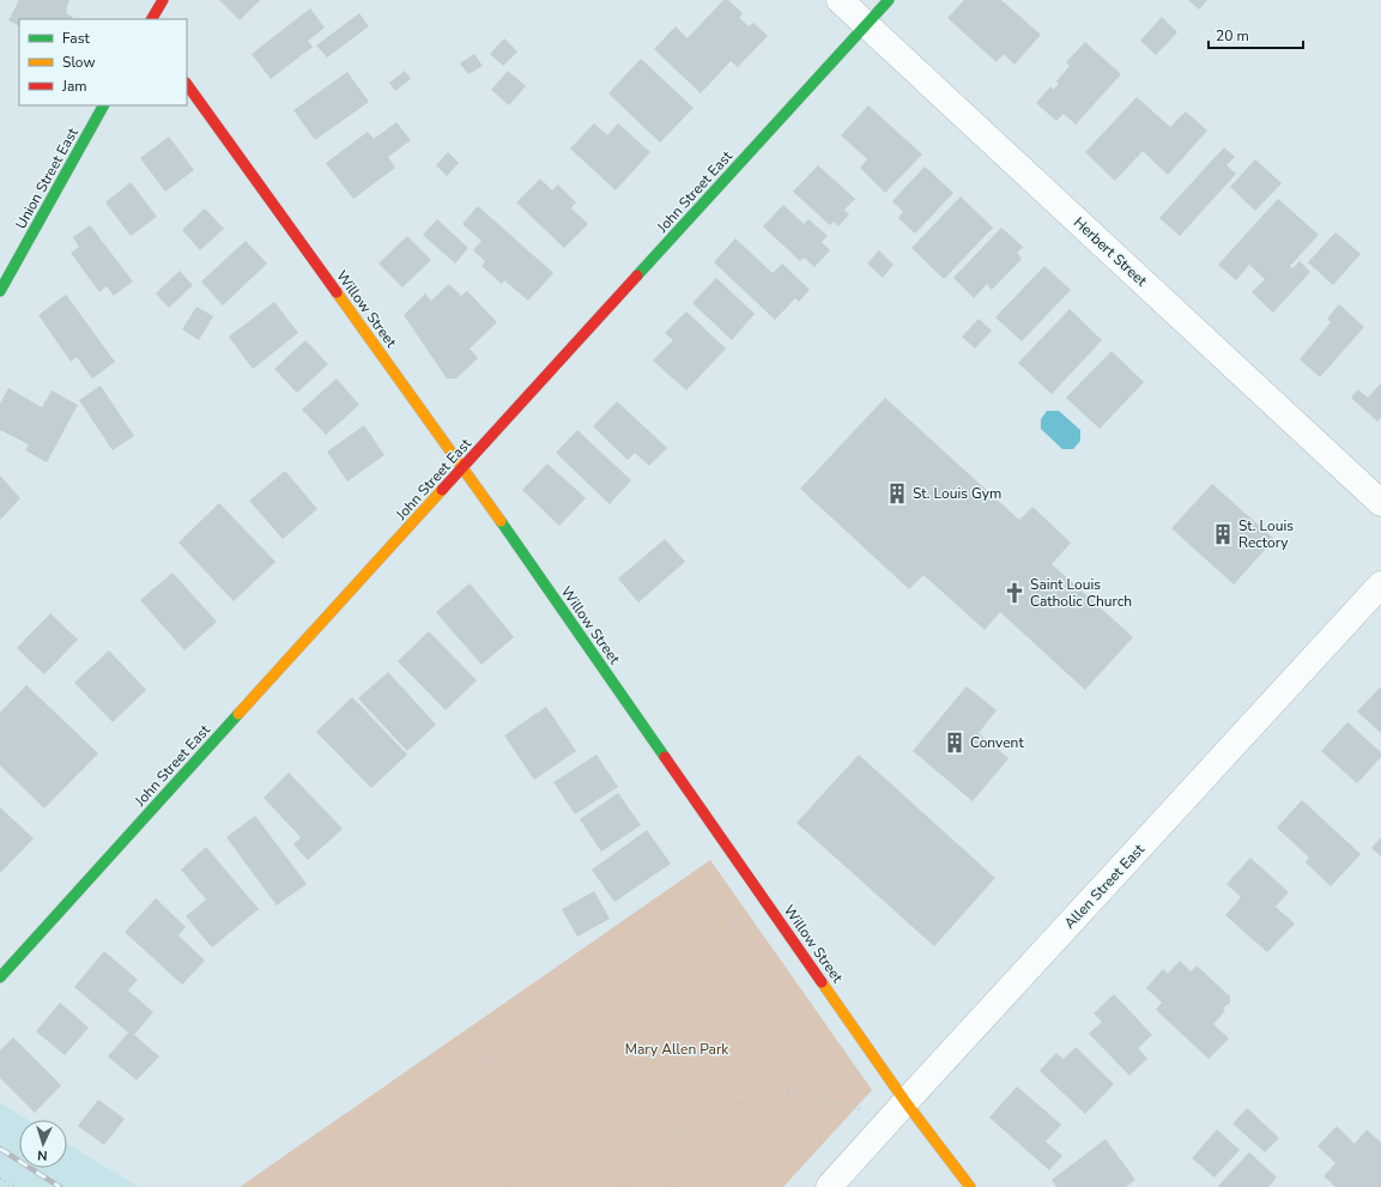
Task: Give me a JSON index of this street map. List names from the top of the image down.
{
  "streets": {
    "street": [
      "Union Street East",
      "John Street East",
      "Herbert Street",
      "Willow Street",
      "Allen Street East"
    ]
  },
  "crossings": [
    ["John Street East", "Herbert Street"],
    ["John Street East", "Willow Street"],
    ["Willow Street", "Allen Street East"]
  ],
  "parks": ["Mary Allen Park"],
  "places": {
    "building": ["St. Louis Gym", "St. Louis Rectory", "Convent"],
    "church": ["Saint Louis Catholic Church"]
  },
  "legend": ["Fast", "Slow", "Jam"],
  "scale_bar": "20 m",
  "north": "bottom"
}
